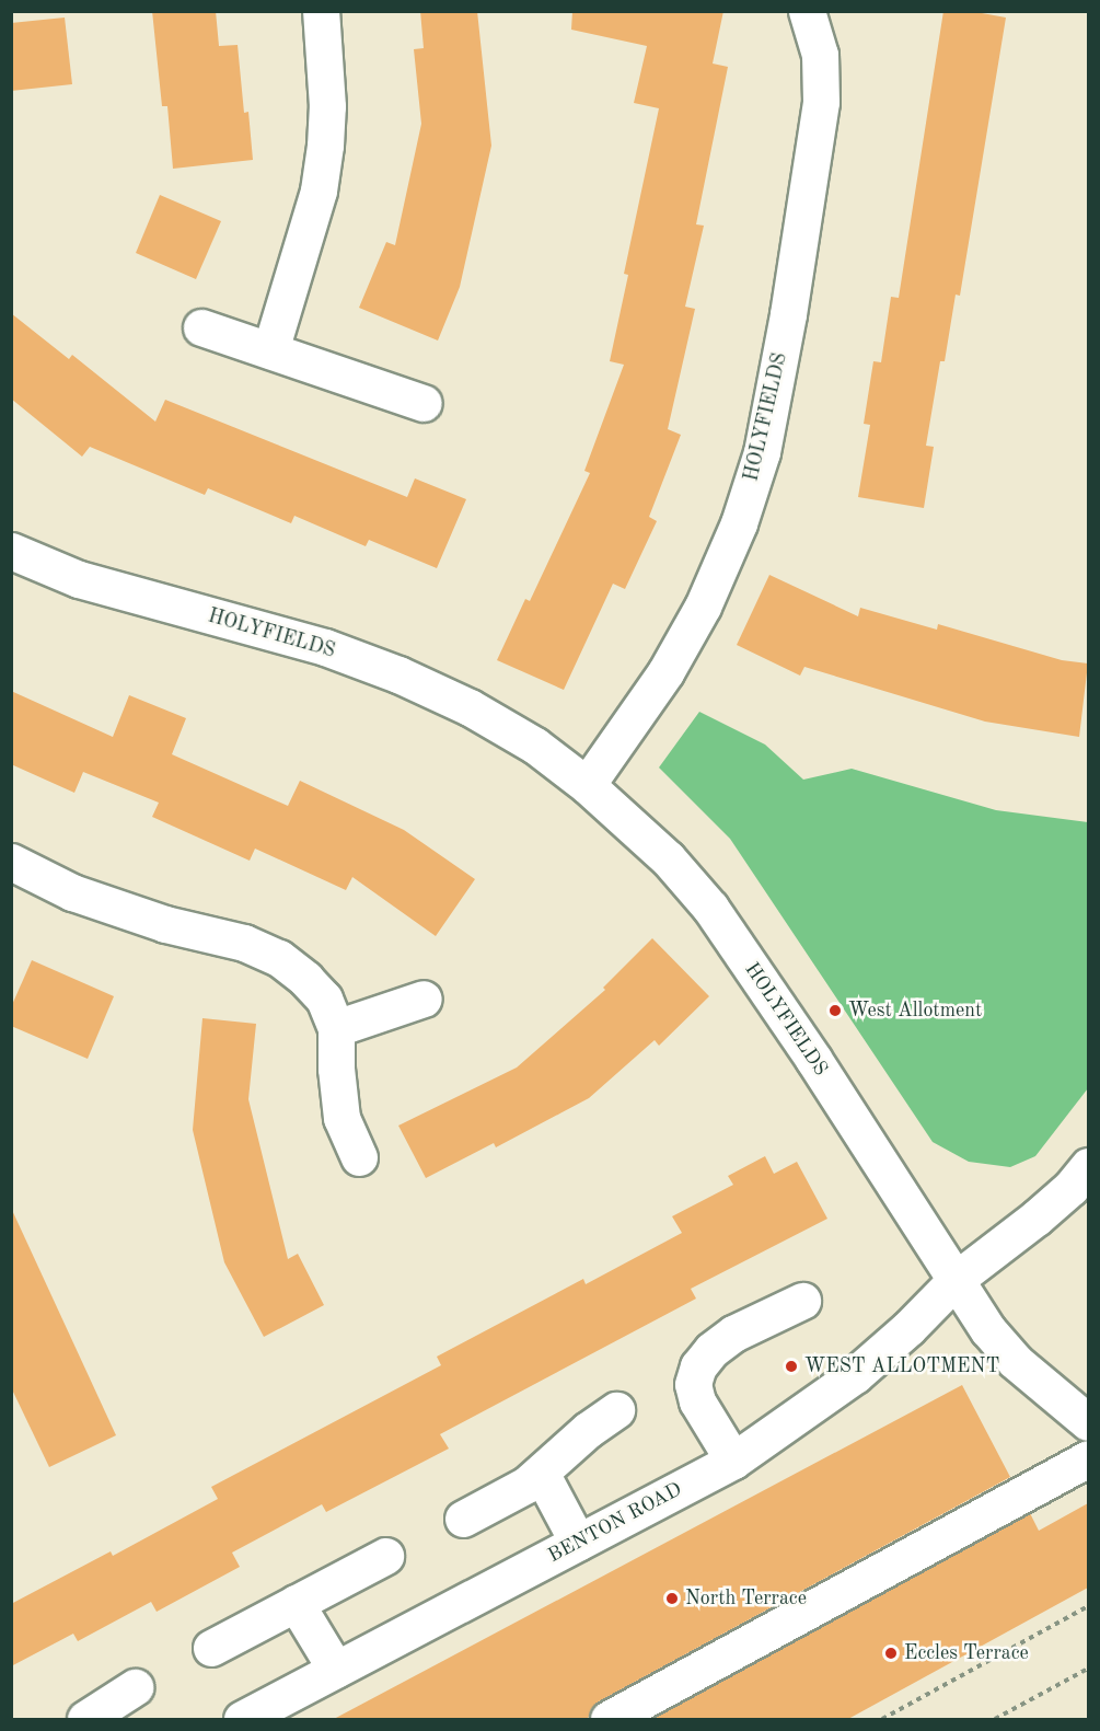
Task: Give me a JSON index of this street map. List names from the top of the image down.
{
  "streets": {
    "street": ["HOLYFIELDS", "BENTON ROAD"]
  },
  "crossings": [
    ["HOLYFIELDS", "BENTON ROAD"]
  ],
  "places": [
    "West Allotment",
    "WEST ALLOTMENT",
    "North Terrace",
    "Eccles Terrace"
  ]
}
